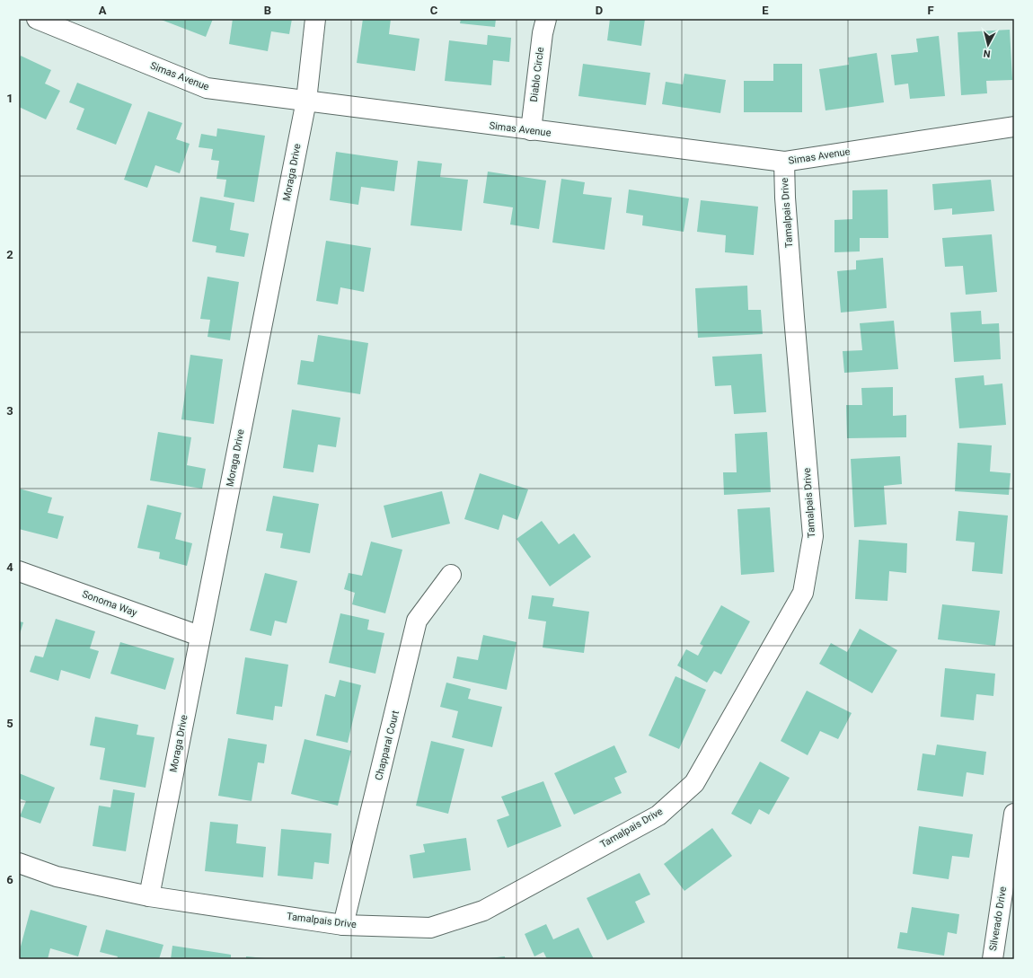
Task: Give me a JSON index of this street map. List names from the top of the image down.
{
  "streets": {
    "street": [
      "Diablo Circle",
      "Simas Avenue",
      "Moraga Drive",
      "Tamalpais Drive",
      "Sonoma Way",
      "Chapparal Court",
      "Silverado Drive"
    ]
  },
  "crossings": [
    ["Diablo Circle", "Simas Avenue"],
    ["Simas Avenue", "Moraga Drive"],
    ["Simas Avenue", "Tamalpais Drive"],
    ["Moraga Drive", "Tamalpais Drive"],
    ["Moraga Drive", "Sonoma Way"],
    ["Tamalpais Drive", "Chapparal Court"]
  ],
  "north": "bottom",
  "grid": {
    "columns": [
      "A",
      "B",
      "C",
      "D",
      "E",
      "F"
    ],
    "rows": [
      "1",
      "2",
      "3",
      "4",
      "5",
      "6"
    ]
  }
}
